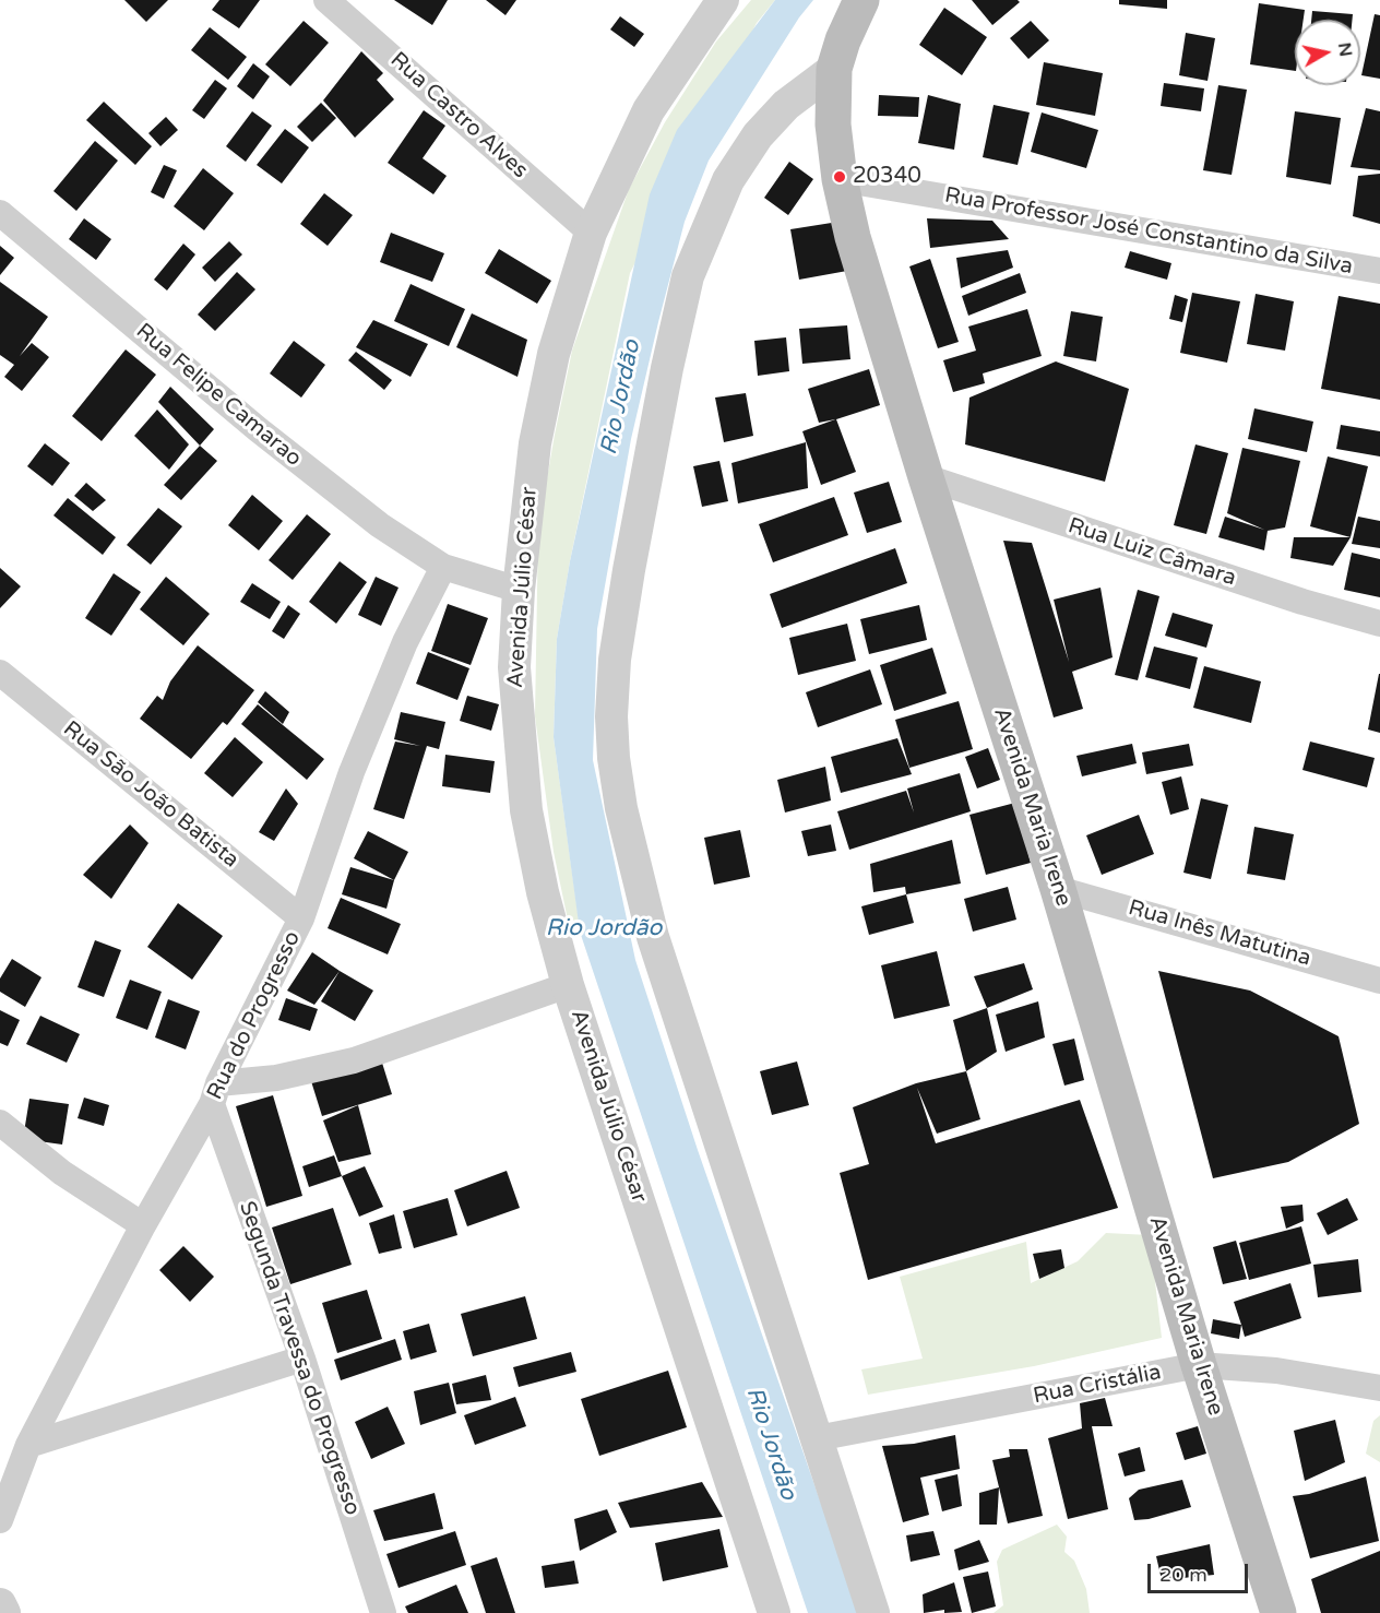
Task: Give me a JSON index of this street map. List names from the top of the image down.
{
  "streets": {
    "main road": ["Avenida Maria Irene"],
    "street": [
      "Rua Castro Alves",
      "Rua Professor José Constantino da Silva",
      "Rua Felipe Camarao",
      "Rua Luiz Câmara",
      "Avenida Júlio César",
      "Rua São João Batista",
      "Rua Inês Matutina",
      "Rua do Progresso",
      "Segunda Travessa do Progresso",
      "Rua Cristália"
    ]
  },
  "crossings": [
    ["Rua Castro Alves", "Avenida Júlio César"],
    ["Rua Professor José Constantino da Silva", "Avenida Maria Irene"],
    ["Rua Felipe Camarao", "Rua do Progresso"],
    ["Rua Luiz Câmara", "Avenida Maria Irene"],
    ["Rua São João Batista", "Rua do Progresso"],
    ["Avenida Maria Irene", "Rua Inês Matutina"],
    ["Avenida Maria Irene", "Rua Cristália"],
    ["Rua do Progresso", "Segunda Travessa do Progresso"]
  ],
  "water": ["Rio Jordão"],
  "places": ["20340"],
  "scale_bar": "20 m",
  "north": "right"
}
